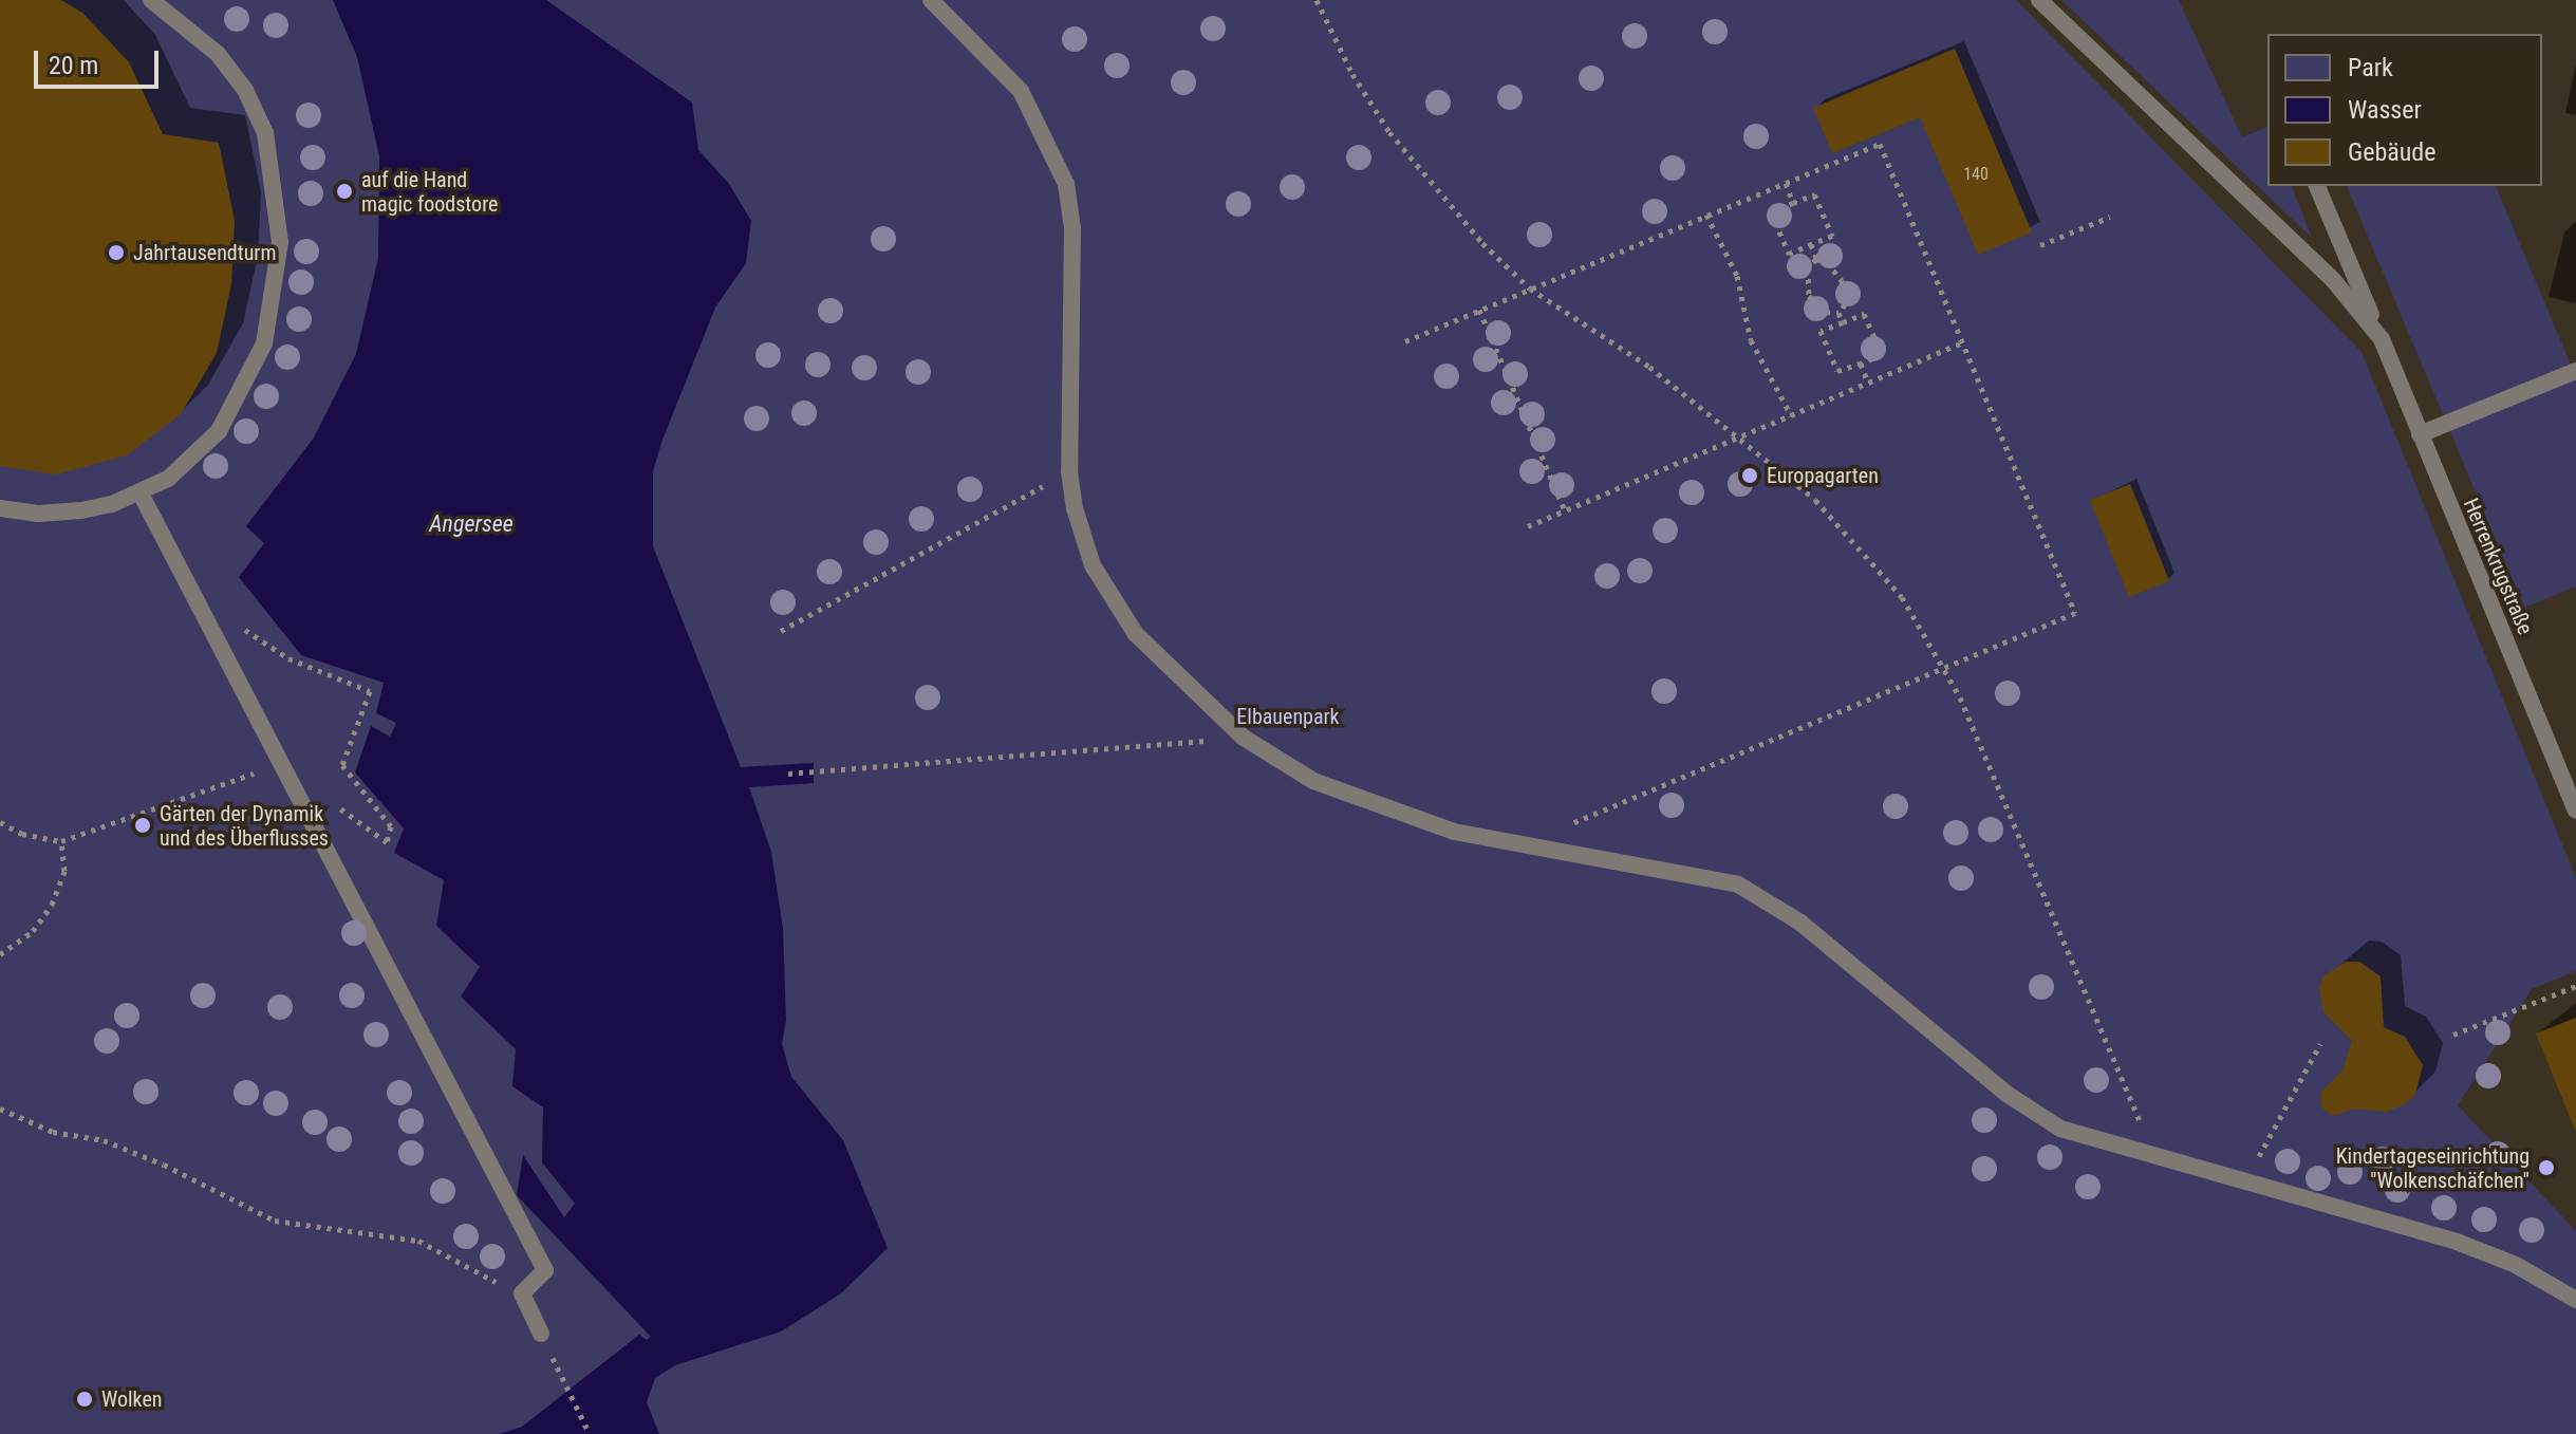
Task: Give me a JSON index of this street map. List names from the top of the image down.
{
  "streets": {
    "street": ["Herrenkrugstraße"]
  },
  "water": ["Angersee"],
  "parks": ["Elbauenpark"],
  "places": [
    "auf die Hand magic foodstore",
    "Jahrtausendturm",
    "Europagarten",
    "Gärten der Dynamik und des Überflusses",
    "Kindertageseinrichtung \"Wolkenschäfchen\"",
    "Wolken"
  ],
  "house_numbers": ["140"],
  "legend": ["Park", "Wasser", "Gebäude"],
  "scale_bar": "20 m"
}
